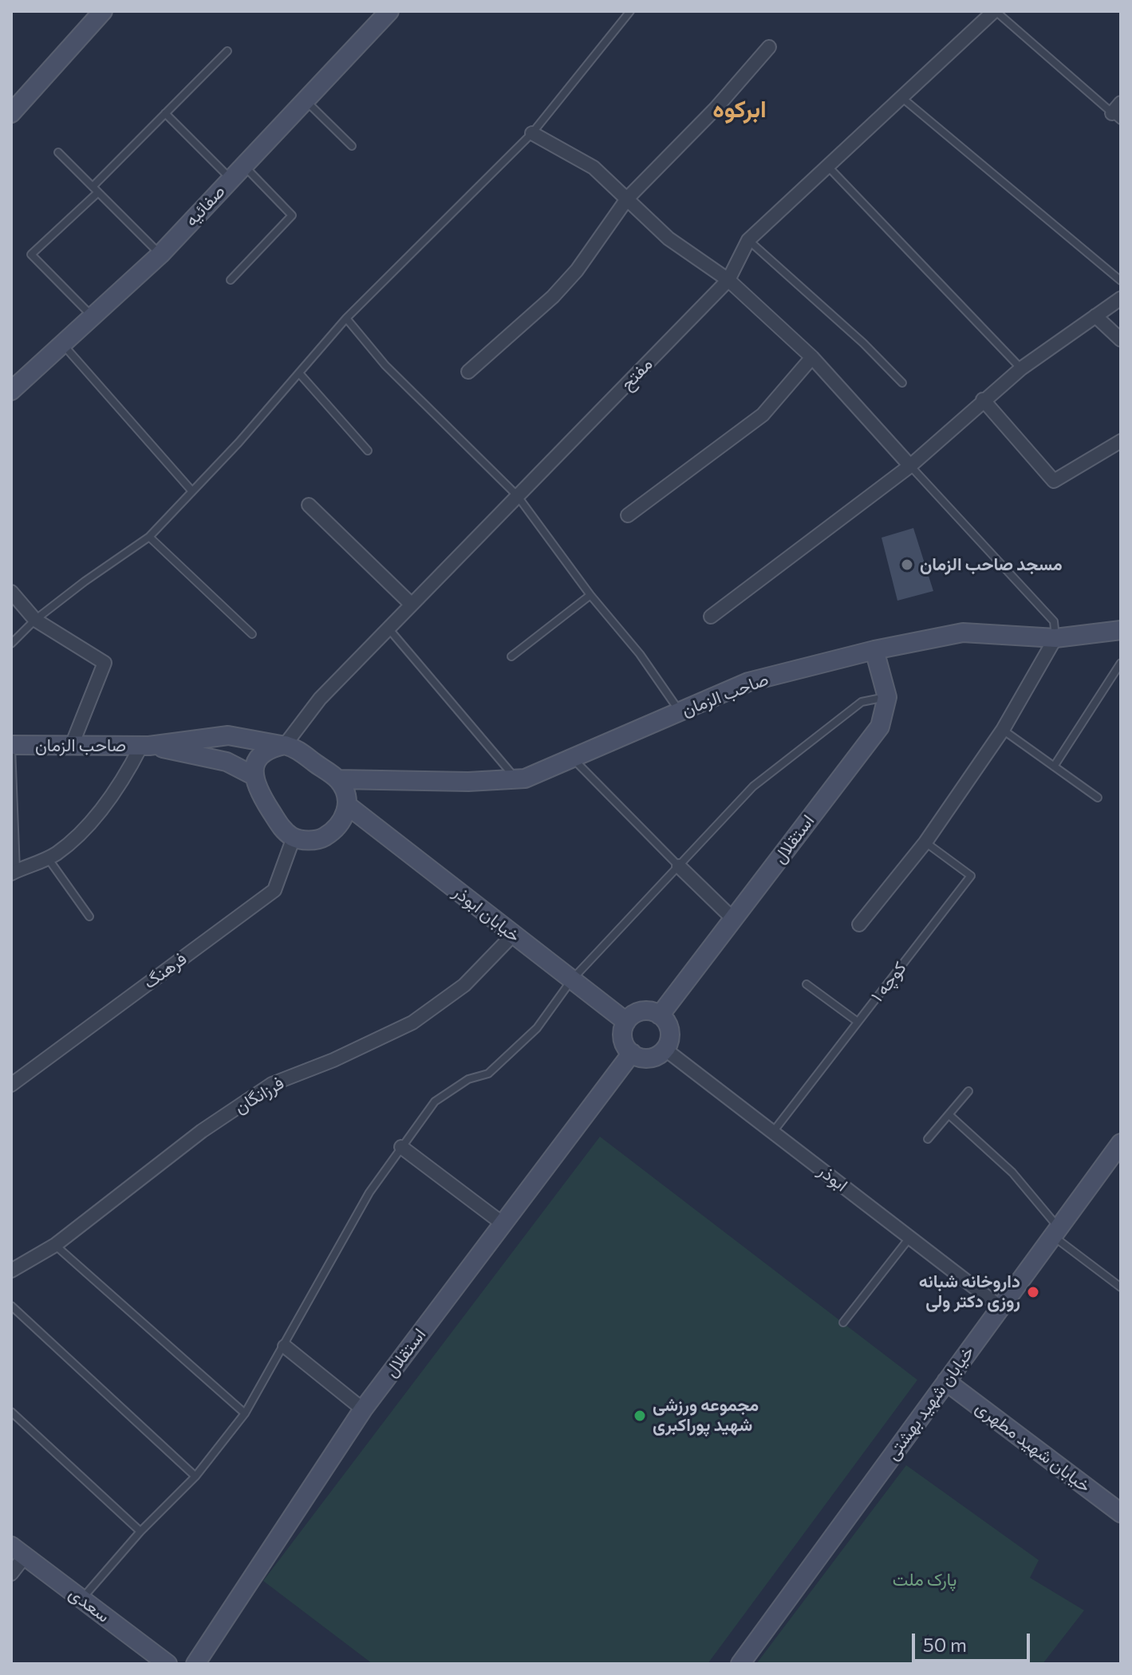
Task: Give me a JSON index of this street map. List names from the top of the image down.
{
  "streets": {
    "street": [
      "صفائیه",
      "مفتح",
      "صاحب الزمان",
      "استقلال",
      "خیابان ابوذر",
      "فرهنگ",
      "فرزانگان",
      "ابوذر",
      "خیابان شهید بهشتی",
      "خیابان شهید مطهری",
      "سعدی"
    ],
    "lane": ["کوچه ۱"]
  },
  "crossings": [
    ["مفتح", "صاحب الزمان"],
    ["مفتح", "خیابان ابوذر"],
    ["مفتح", "فرهنگ"],
    ["صاحب الزمان", "استقلال"],
    ["صاحب الزمان", "خیابان ابوذر"],
    ["صاحب الزمان", "فرهنگ"],
    ["استقلال", "خیابان ابوذر"],
    ["استقلال", "ابوذر"],
    ["خیابان ابوذر", "فرهنگ"],
    ["خیابان ابوذر", "فرزانگان"],
    ["خیابان ابوذر", "ابوذر"],
    ["کوچه ۱", "ابوذر"],
    ["ابوذر", "خیابان شهید بهشتی"],
    ["خیابان شهید بهشتی", "خیابان شهید مطهری"]
  ],
  "districts": ["ابرکوه"],
  "parks": ["پارک ملت"],
  "places": ["مسجد صاحب الزمان", "داروخانه شبانه روزی دکتر ولی", "مجموعه ورزشی شهید پوراکبری"],
  "scale_bar": "50 m"
}
